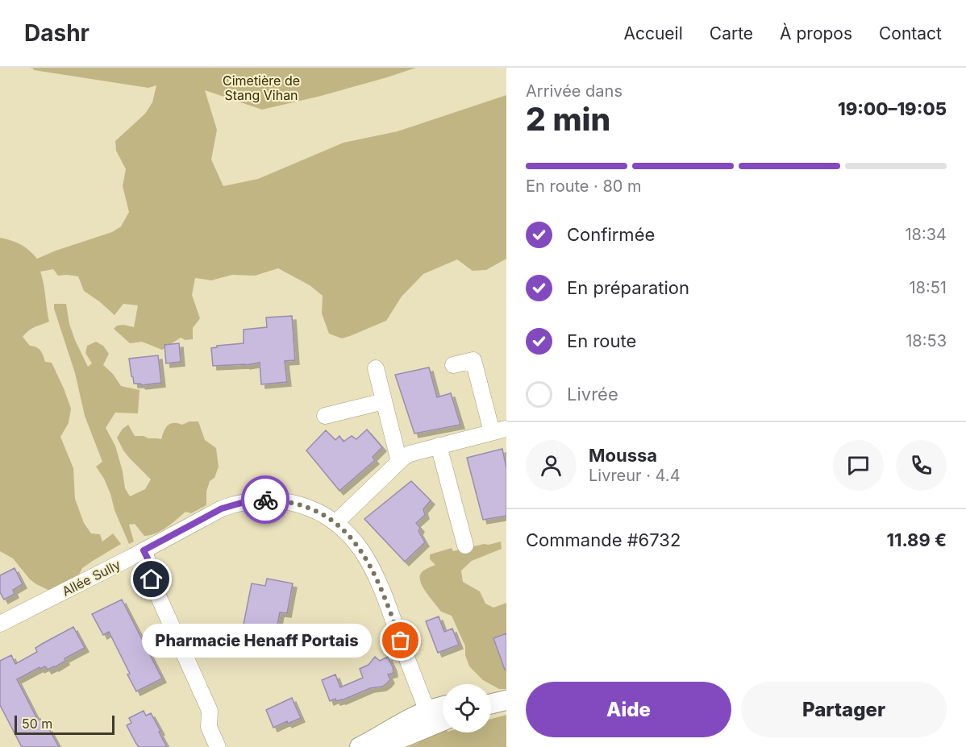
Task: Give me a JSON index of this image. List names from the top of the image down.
{
  "streets": {
    "street": ["Allée Sully"]
  },
  "parks": ["Cimetière de Stang Vihan"],
  "places": ["Pharmacie Henaff Portais"],
  "scale_bar": "50 m",
  "page": {
    "header": "Dashr",
    "nav": [
      "Accueil",
      "Carte",
      "À propos",
      "Contact"
    ],
    "heading": ["2 min", "Arrivée dans", "19:00–19:05"],
    "panel": [
      "Moussa",
      "Livreur · 4.4",
      "Commande #6732",
      "11.89 €"
    ],
    "bar": "En route · 80 m",
    "list": [
      ["Confirmée", "18:34"],
      ["En préparation", "18:51"],
      ["En route", "18:53"],
      "Livrée"
    ],
    "bubble": "Pharmacie Henaff Portais",
    "buttons": ["Aide", "Partager"],
    "scale": "50 m"
  }
}
